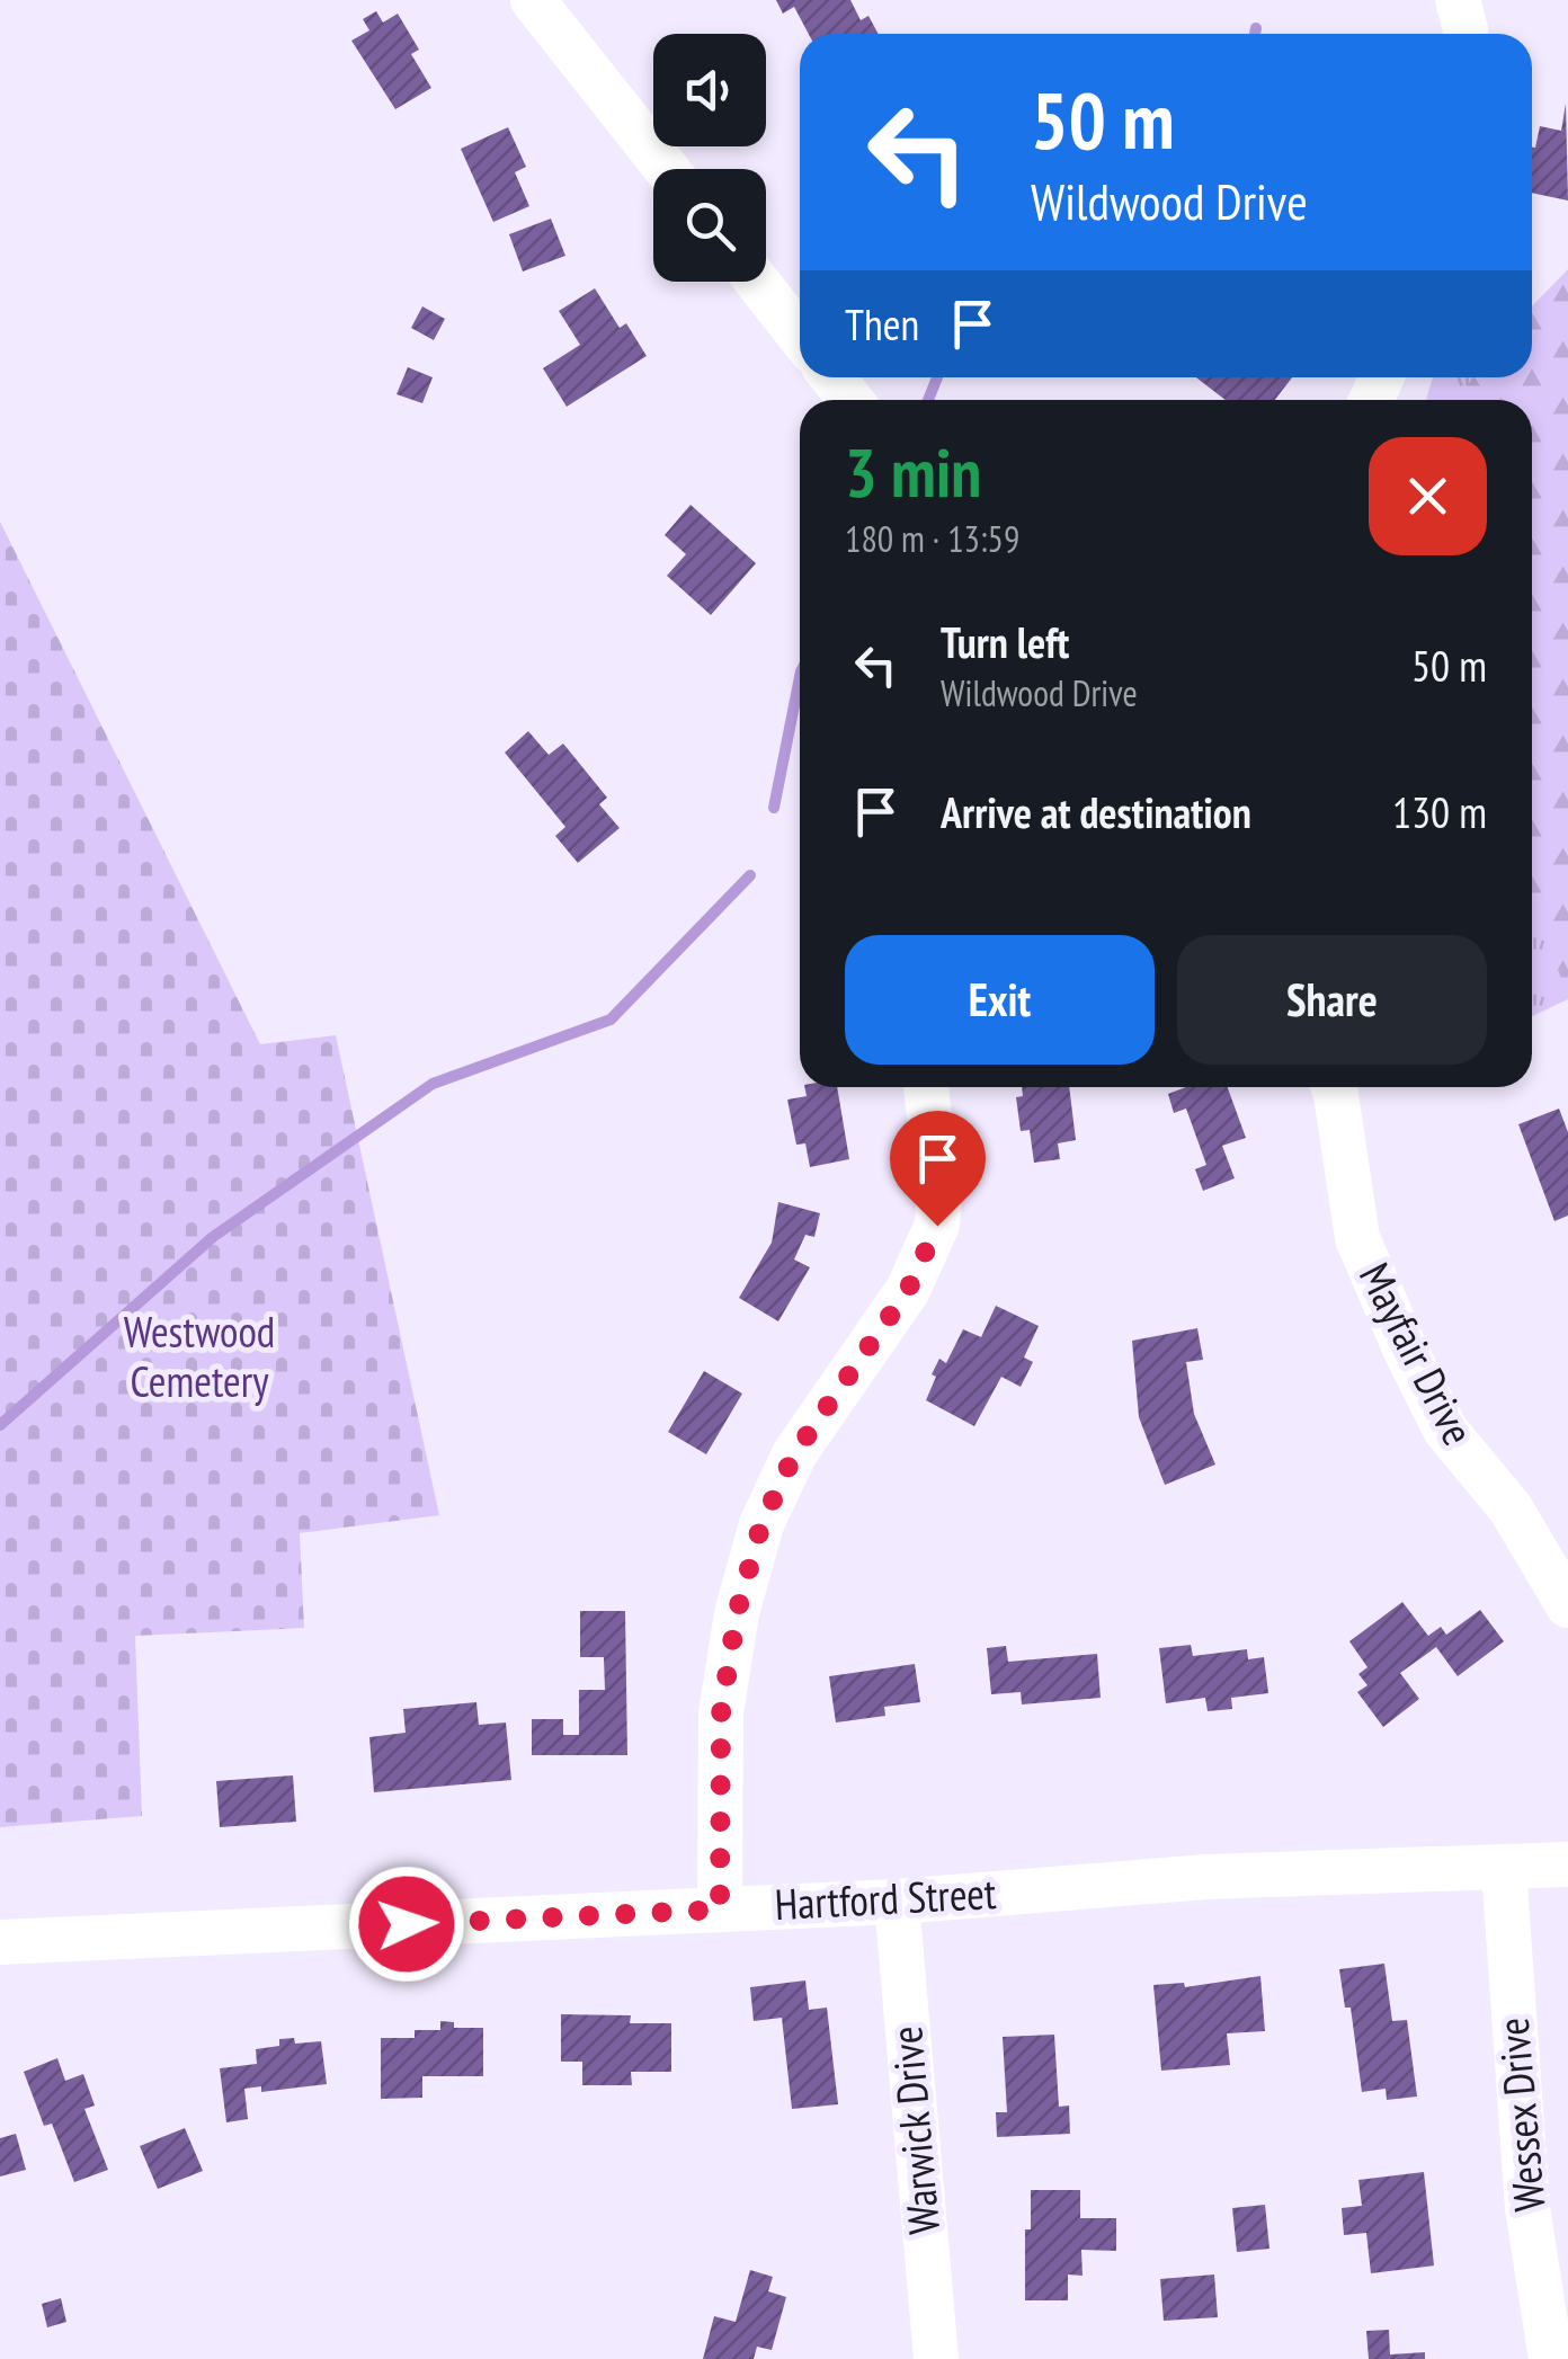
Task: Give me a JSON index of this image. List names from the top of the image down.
{
  "streets": {
    "street": [
      "Mayfair Drive",
      "Hartford Street",
      "Wessex Drive",
      "Warwick Drive"
    ]
  },
  "crossings": [
    ["Hartford Street", "Wessex Drive"],
    ["Hartford Street", "Warwick Drive"]
  ],
  "parks": ["Westwood Cemetery"],
  "page": {
    "turn": ["50 m", "Wildwood Drive"],
    "then": "Then",
    "heading": ["3 min", "180 m · 13:59"],
    "list": [
      {
        "name": "Turn left",
        "note": "Wildwood Drive",
        "value": "50 m"
      },
      {
        "name": "Arrive at destination",
        "value": "130 m"
      }
    ],
    "buttons": ["Exit", "Share"]
  }
}
